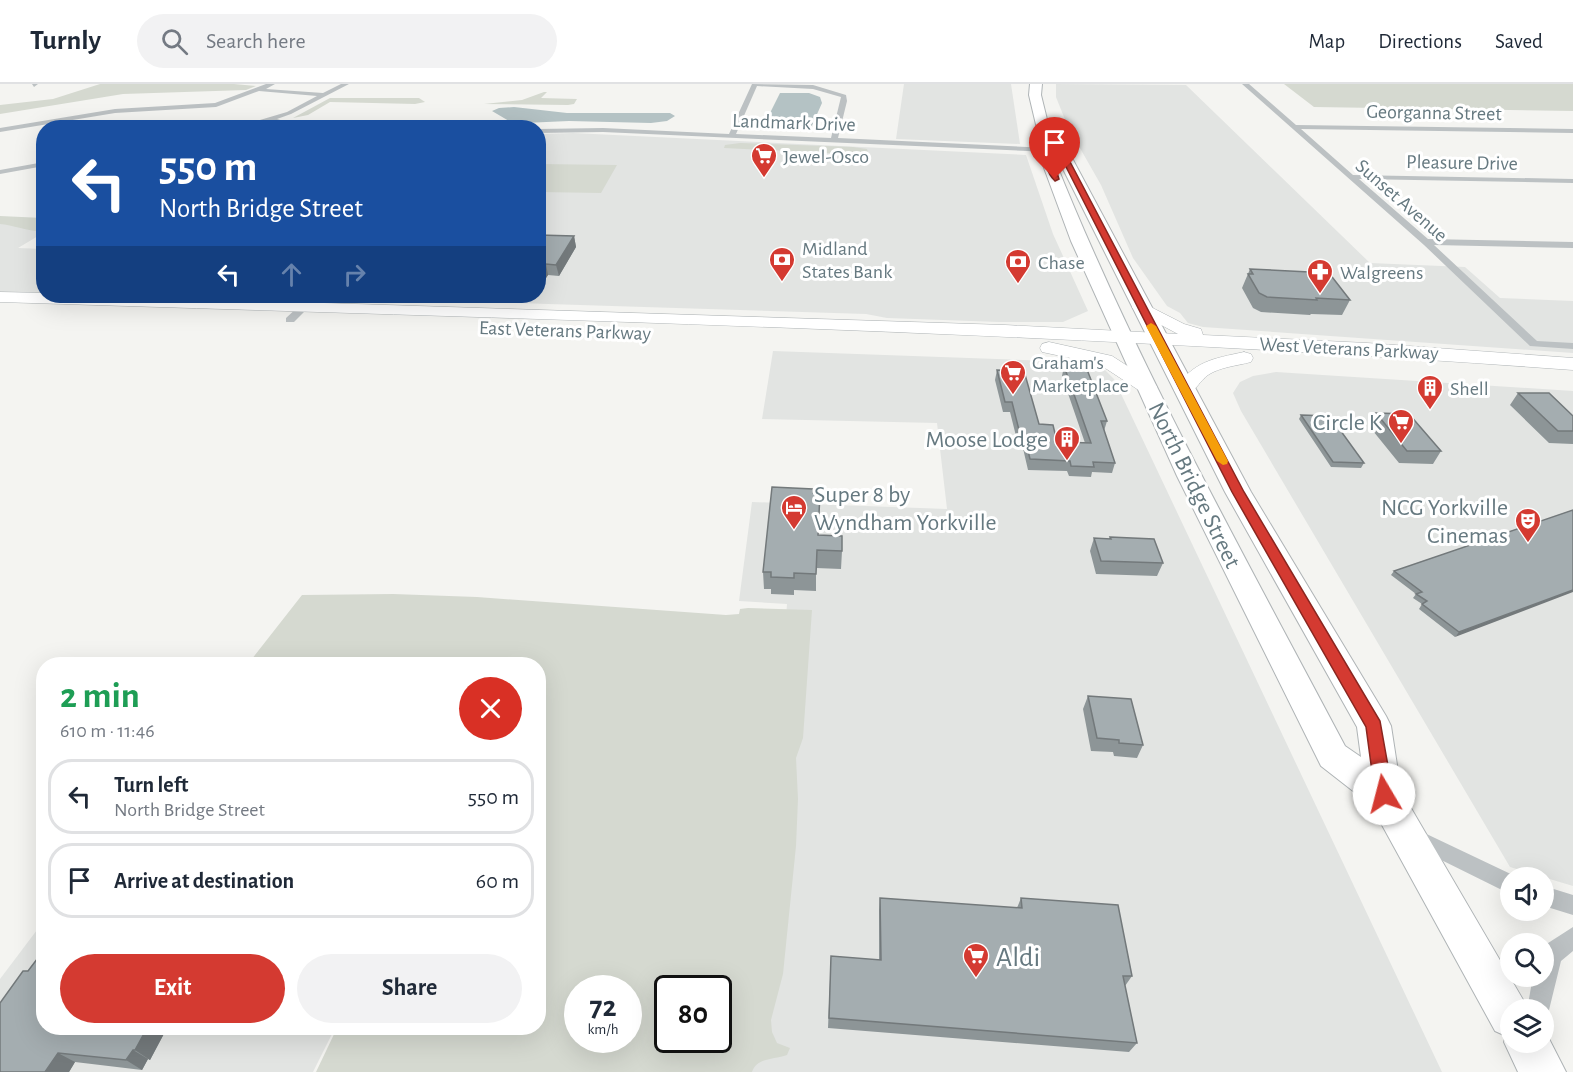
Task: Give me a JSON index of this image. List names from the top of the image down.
{
  "streets": {
    "highway": ["North Bridge Street"],
    "main road": ["East Veterans Parkway", "West Veterans Parkway"],
    "street": [
      "Georganna Street",
      "Landmark Drive",
      "Pleasure Drive",
      "Sunset Avenue"
    ]
  },
  "crossings": [
    ["Georganna Street", "Sunset Avenue"],
    ["Landmark Drive", "North Bridge Street"],
    ["Pleasure Drive", "Sunset Avenue"],
    ["East Veterans Parkway", "West Veterans Parkway"],
    ["East Veterans Parkway", "North Bridge Street"],
    ["West Veterans Parkway", "North Bridge Street"]
  ],
  "places": {
    "supermarket": [
      "Jewel-Osco",
      "Graham's Marketplace",
      "Circle K",
      "Aldi"
    ],
    "bank": ["Midland States Bank", "Chase"],
    "pharmacy": ["Walgreens"],
    "building": ["Shell", "Moose Lodge"],
    "hotel": ["Super 8 by Wyndham Yorkville"],
    "theatre": ["NCG Yorkville Cinemas"]
  },
  "page": {
    "header": "Turnly",
    "search": "Search here",
    "nav": ["Map", "Directions", "Saved"],
    "turn": ["550 m", "North Bridge Street"],
    "heading": ["2 min", "610 m · 11:46"],
    "list": [
      {
        "name": "Turn left",
        "note": "North Bridge Street",
        "value": "550 m"
      },
      {
        "name": "Arrive at destination",
        "value": "60 m"
      }
    ],
    "buttons": ["Exit", "Share"],
    "speed": "72 km/h",
    "limit": "80"
  }
}
